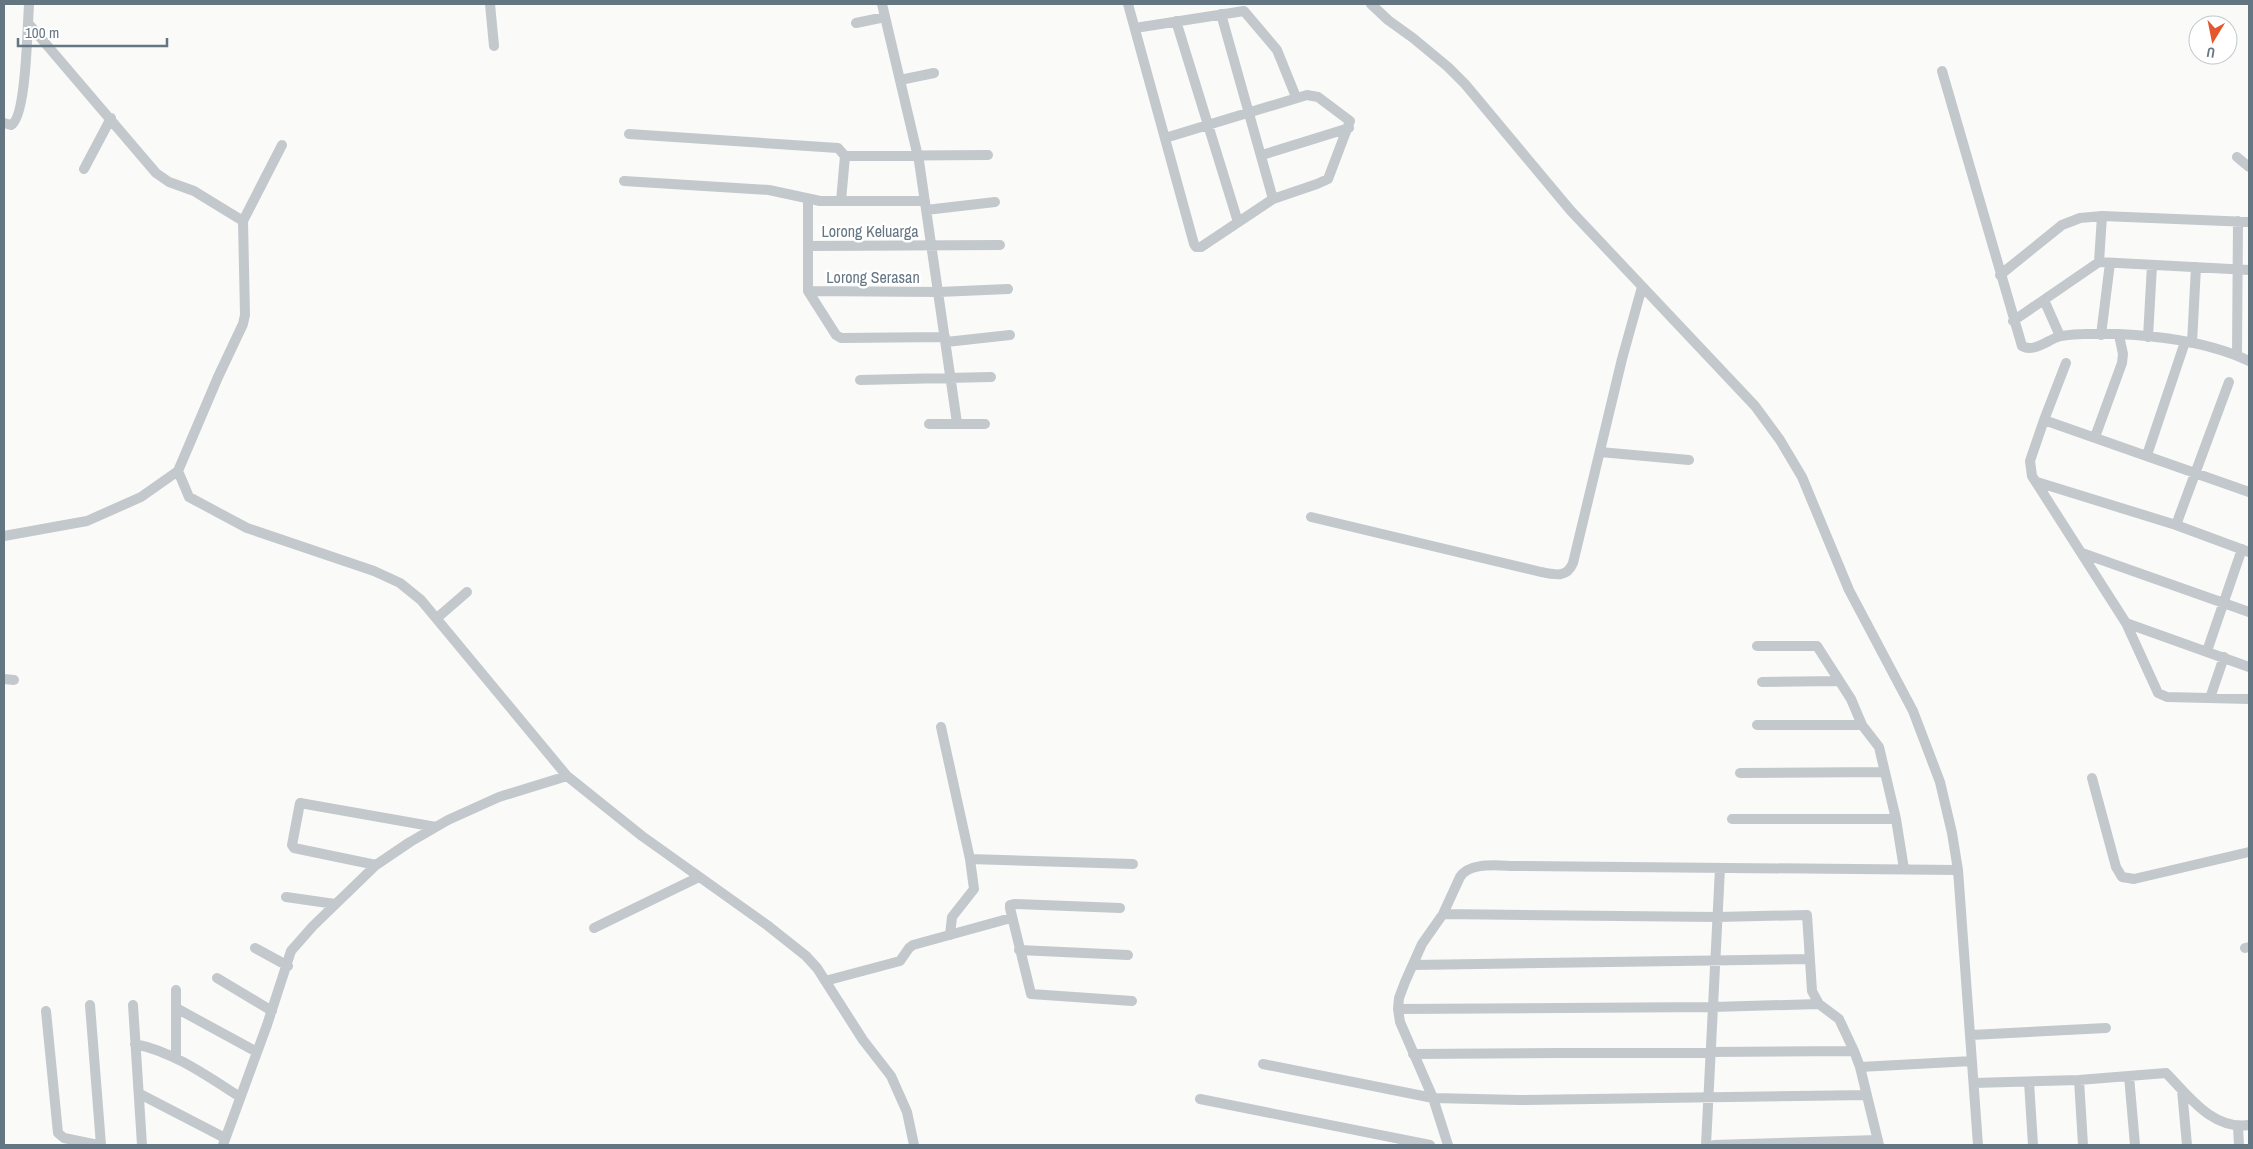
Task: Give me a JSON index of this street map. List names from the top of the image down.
{
  "streets": {
    "street": ["Lorong Keluarga", "Lorong Serasan"]
  },
  "scale_bar": "100 m",
  "north": "bottom"
}
